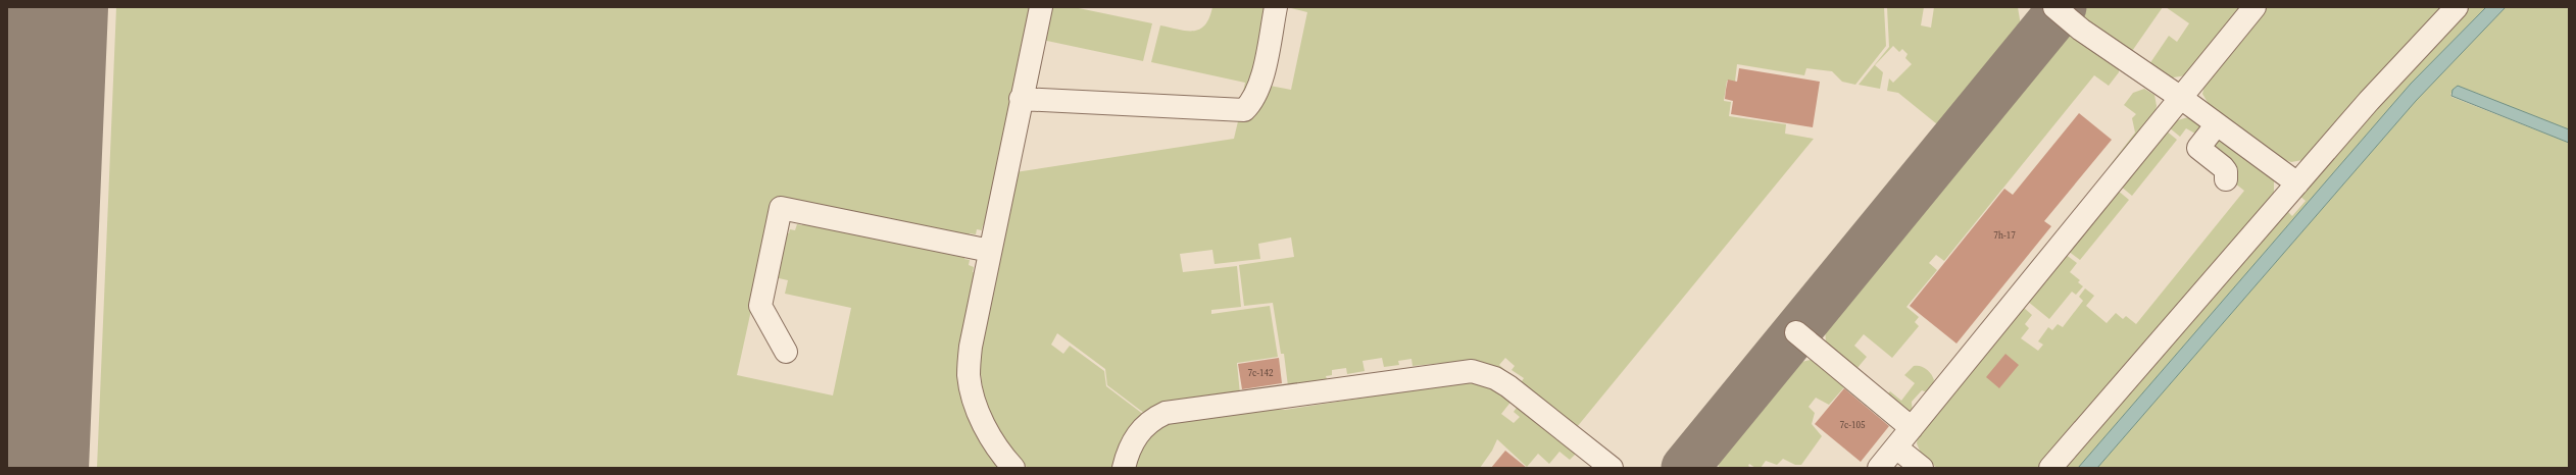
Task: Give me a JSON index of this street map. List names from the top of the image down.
{
  "house_numbers": ["7h-17", "7c-142", "7c-105"]
}
